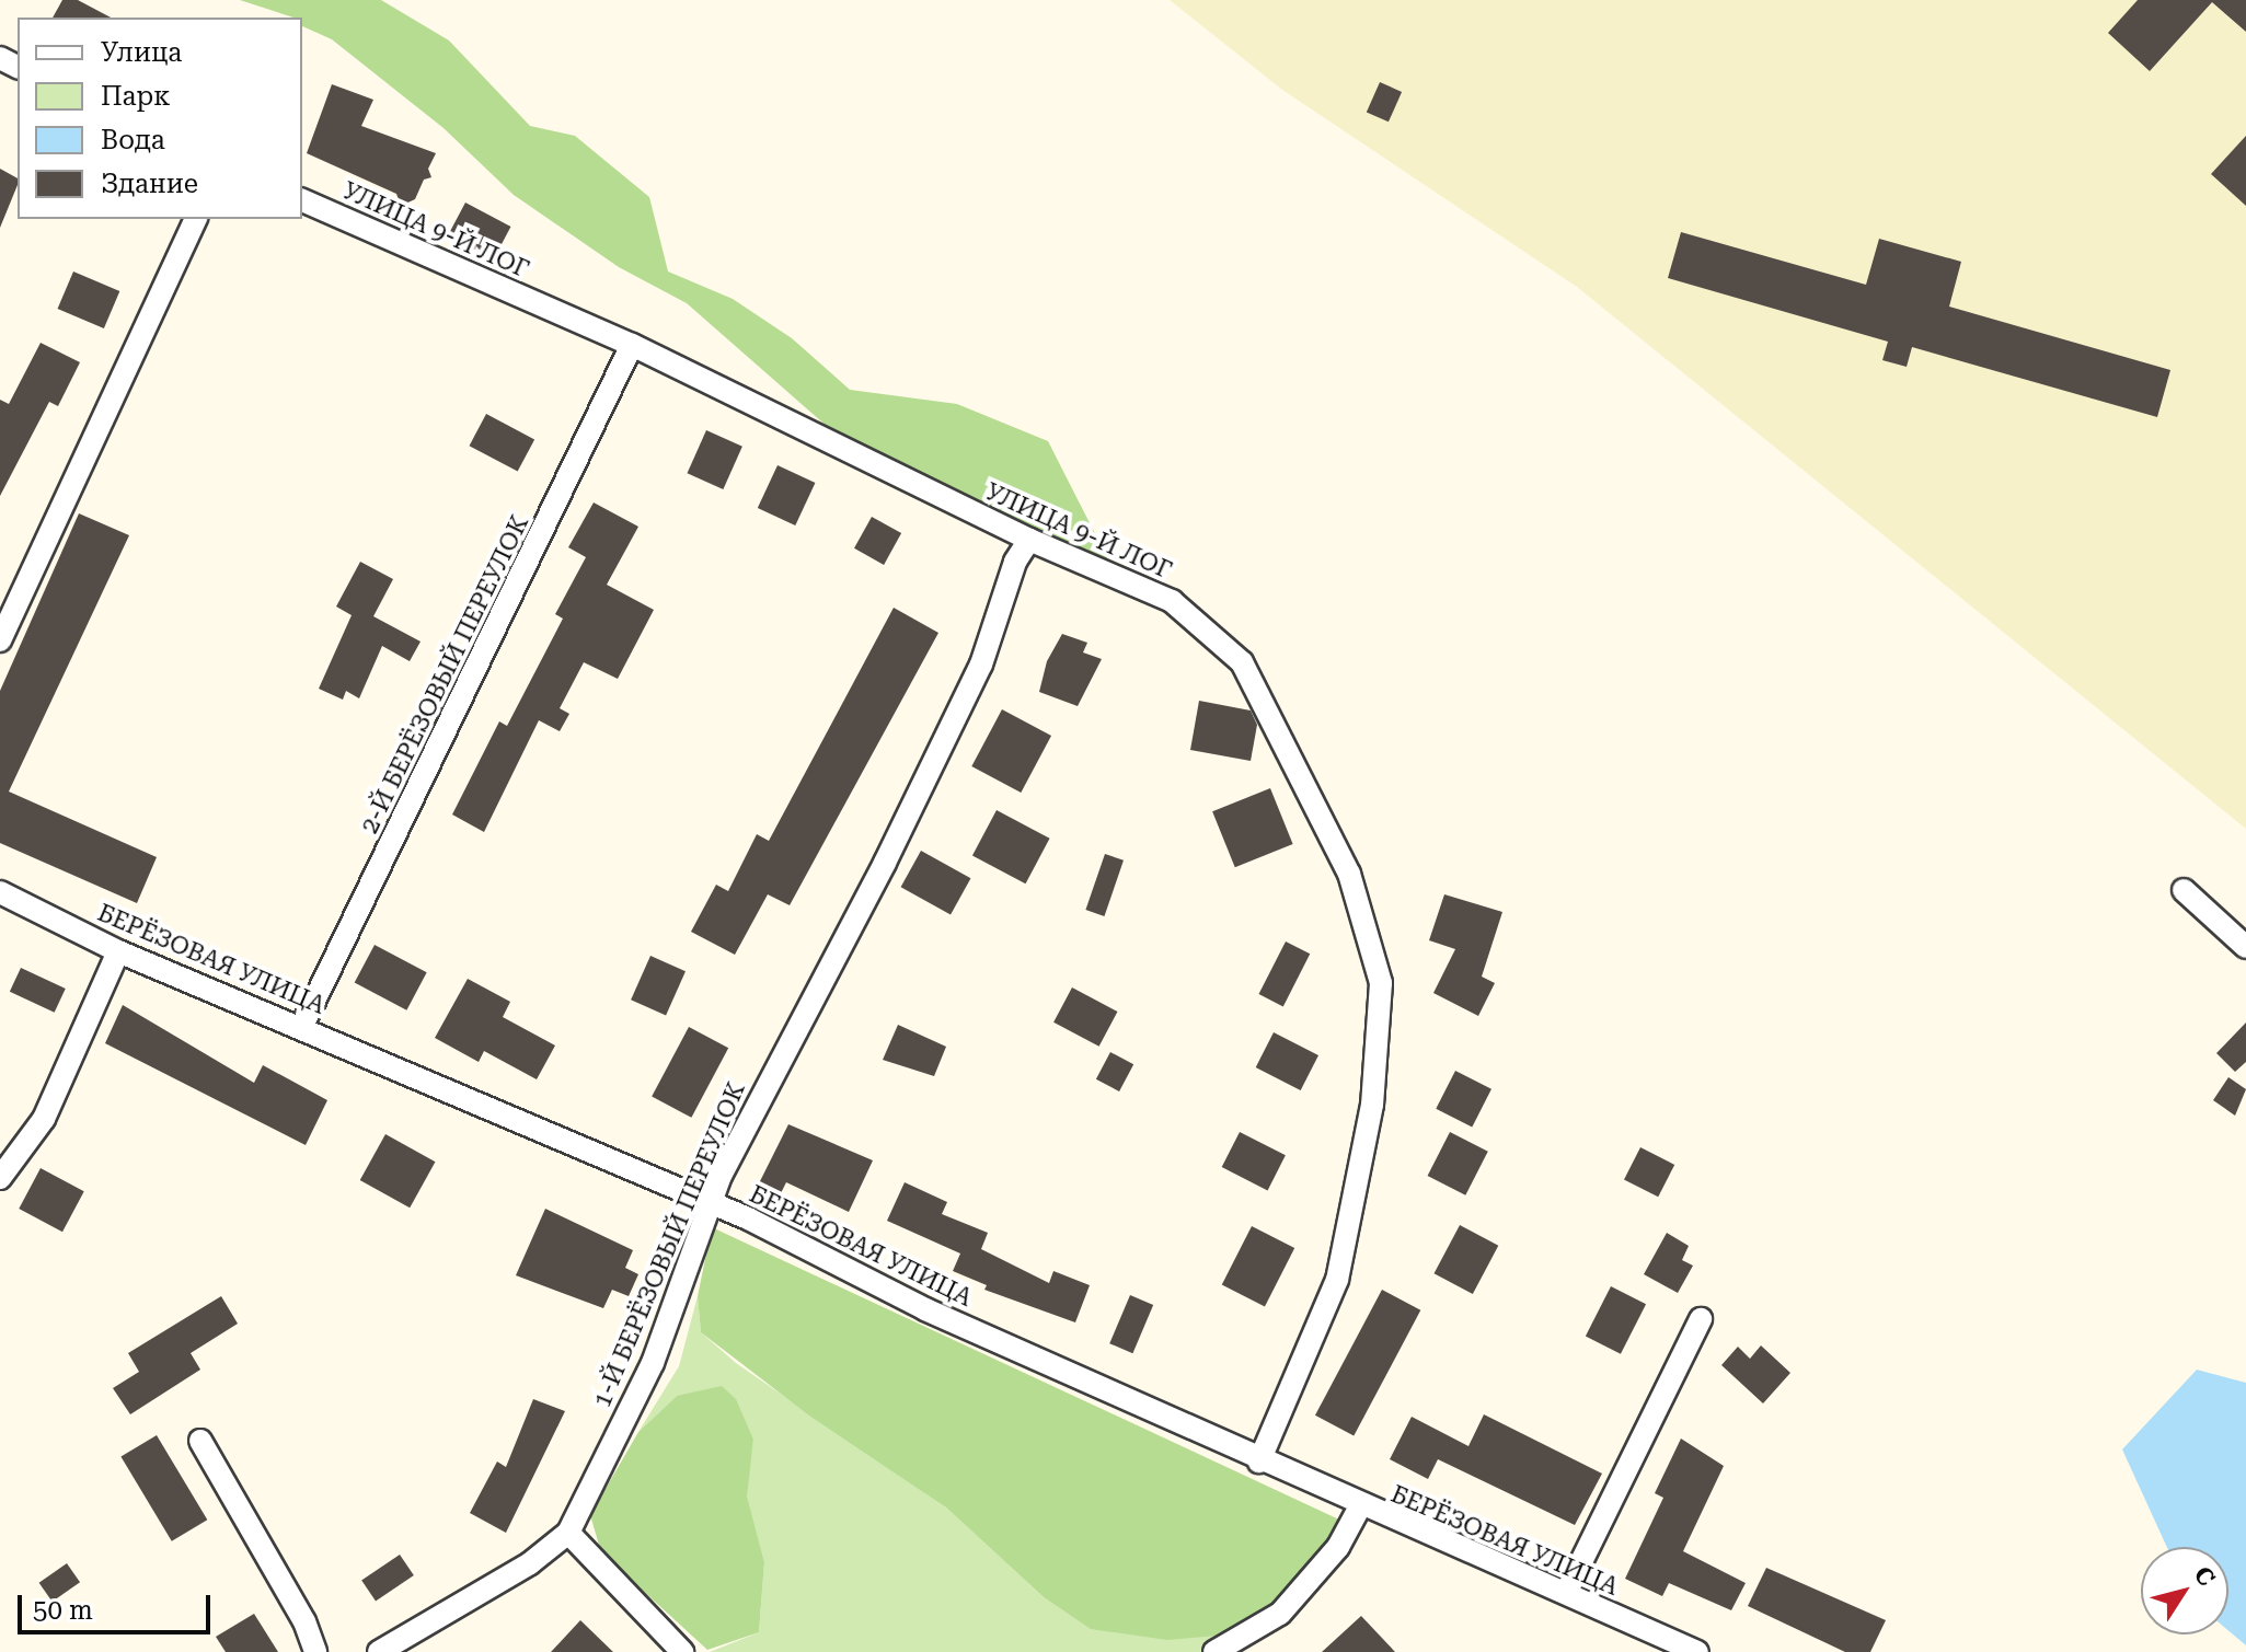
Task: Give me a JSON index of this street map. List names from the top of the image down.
{
  "streets": {
    "street": [
      "УЛИЦА 9-Й ЛОГ",
      "2-Й БЕРЁЗОВЫЙ ПЕРЕУЛОК",
      "БЕРЁЗОВАЯ УЛИЦА",
      "1-Й БЕРЁЗОВЫЙ ПЕРЕУЛОК"
    ]
  },
  "crossings": [
    ["УЛИЦА 9-Й ЛОГ", "2-Й БЕРЁЗОВЫЙ ПЕРЕУЛОК"],
    ["УЛИЦА 9-Й ЛОГ", "БЕРЁЗОВАЯ УЛИЦА"],
    ["УЛИЦА 9-Й ЛОГ", "1-Й БЕРЁЗОВЫЙ ПЕРЕУЛОК"],
    ["2-Й БЕРЁЗОВЫЙ ПЕРЕУЛОК", "БЕРЁЗОВАЯ УЛИЦА"],
    ["БЕРЁЗОВАЯ УЛИЦА", "1-Й БЕРЁЗОВЫЙ ПЕРЕУЛОК"]
  ],
  "legend": [
    "Улица",
    "Парк",
    "Вода",
    "Здание"
  ],
  "scale_bar": "50 m",
  "north": "top right"
}
